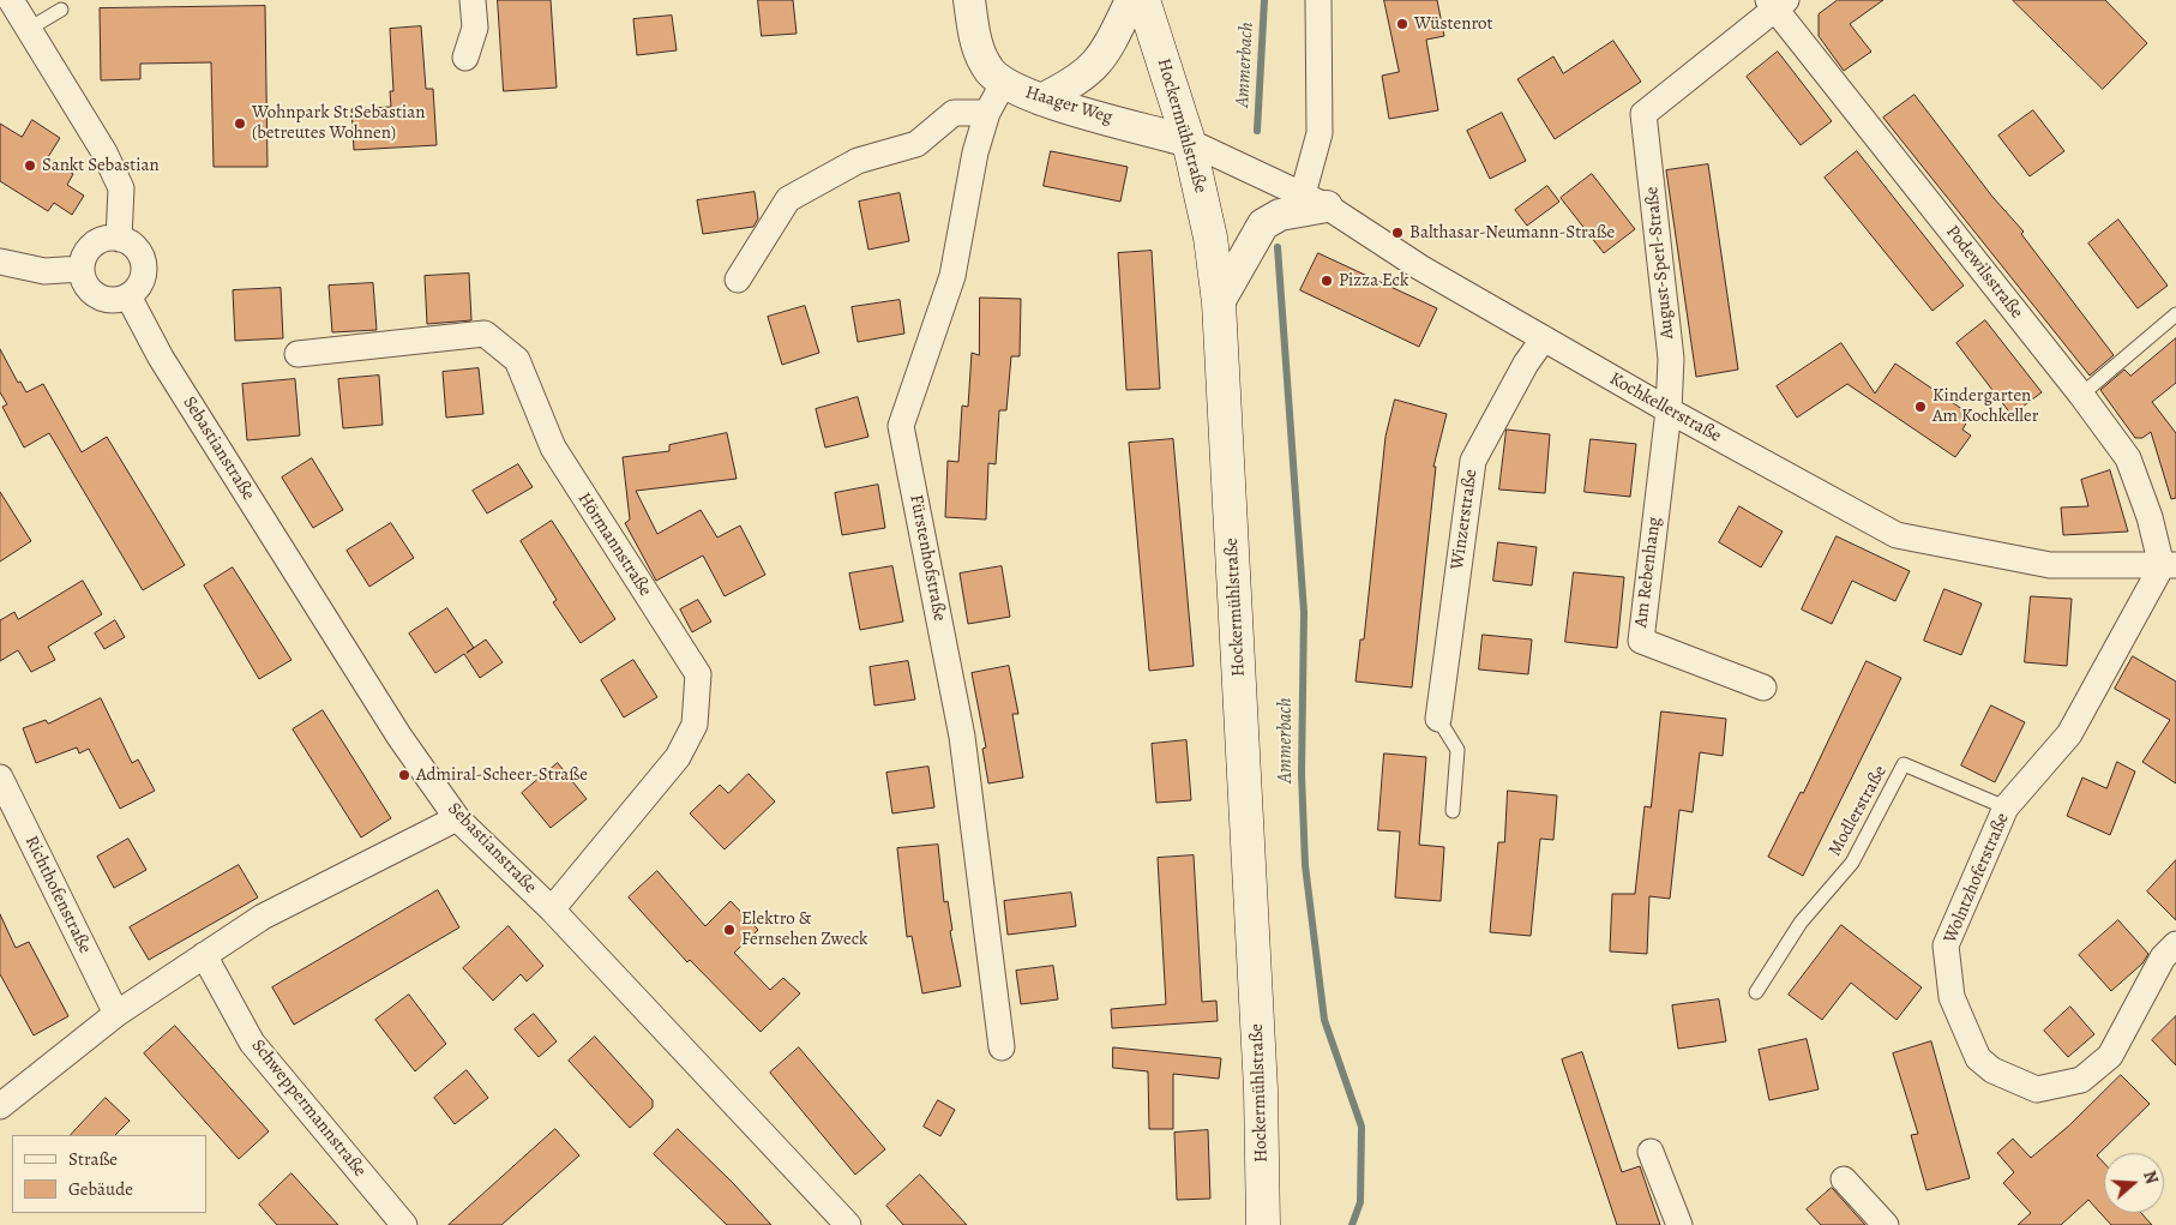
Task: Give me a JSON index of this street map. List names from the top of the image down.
{
  "streets": {
    "main road": ["Hockermühlstraße"],
    "street": [
      "Haager Weg",
      "August-Sperl-Straße",
      "Podewilsstraße",
      "Kochkellerstraße",
      "Sebastianstraße",
      "Winzerstraße",
      "Hörmannstraße",
      "Fürstenhofstraße",
      "Am Rebenhang",
      "Wolntzhoferstraße",
      "Richthofenstraße",
      "Schweppermannstraße"
    ],
    "lane": ["Modlerstraße"]
  },
  "crossings": [
    ["Haager Weg", "Hockermühlstraße"],
    ["Haager Weg", "Kochkellerstraße"],
    ["Haager Weg", "Fürstenhofstraße"],
    ["Hockermühlstraße", "Kochkellerstraße"],
    ["August-Sperl-Straße", "Podewilsstraße"],
    ["August-Sperl-Straße", "Kochkellerstraße"],
    ["August-Sperl-Straße", "Am Rebenhang"],
    ["Podewilsstraße", "Kochkellerstraße"],
    ["Podewilsstraße", "Wolntzhoferstraße"],
    ["Kochkellerstraße", "Winzerstraße"],
    ["Kochkellerstraße", "Am Rebenhang"],
    ["Kochkellerstraße", "Wolntzhoferstraße"],
    ["Sebastianstraße", "Hörmannstraße"],
    ["Modlerstraße", "Wolntzhoferstraße"]
  ],
  "water": ["Ammerbach"],
  "places": [
    "Wüstenrot",
    "Wohnpark St.Sebastian (betreutes Wohnen)",
    "Sankt Sebastian",
    "Balthasar-Neumann-Straße",
    "Pizza Eck",
    "Kindergarten Am Kochkeller",
    "Admiral-Scheer-Straße",
    "Elektro & Fernsehen Zweck"
  ],
  "legend": ["Straße", "Gebäude"],
  "north": "right"
}
